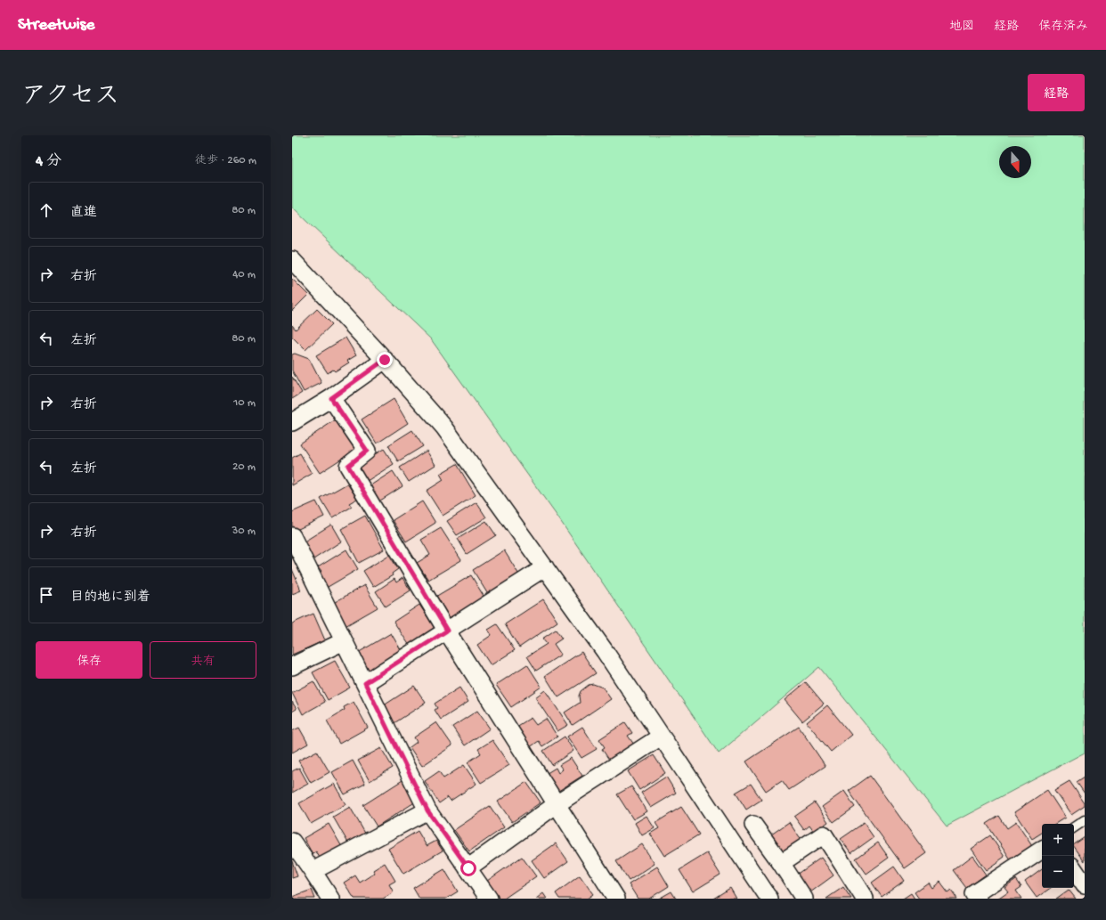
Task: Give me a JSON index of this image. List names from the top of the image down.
{
  "north": "bottom",
  "page": {
    "header": "Streetwise",
    "nav": ["地図", "経路", "保存済み"],
    "title": "アクセス",
    "buttons": [
      "経路",
      ["保存", "共有"]
    ],
    "heading": ["4 分", "徒歩 · 260 m"],
    "list": [
      ["直進", "80 m"],
      ["右折", "40 m"],
      ["左折", "80 m"],
      ["右折", "10 m"],
      ["左折", "20 m"],
      ["右折", "30 m"],
      "目的地に到着"
    ],
    "map_buttons": ["+", "−"]
  }
}
